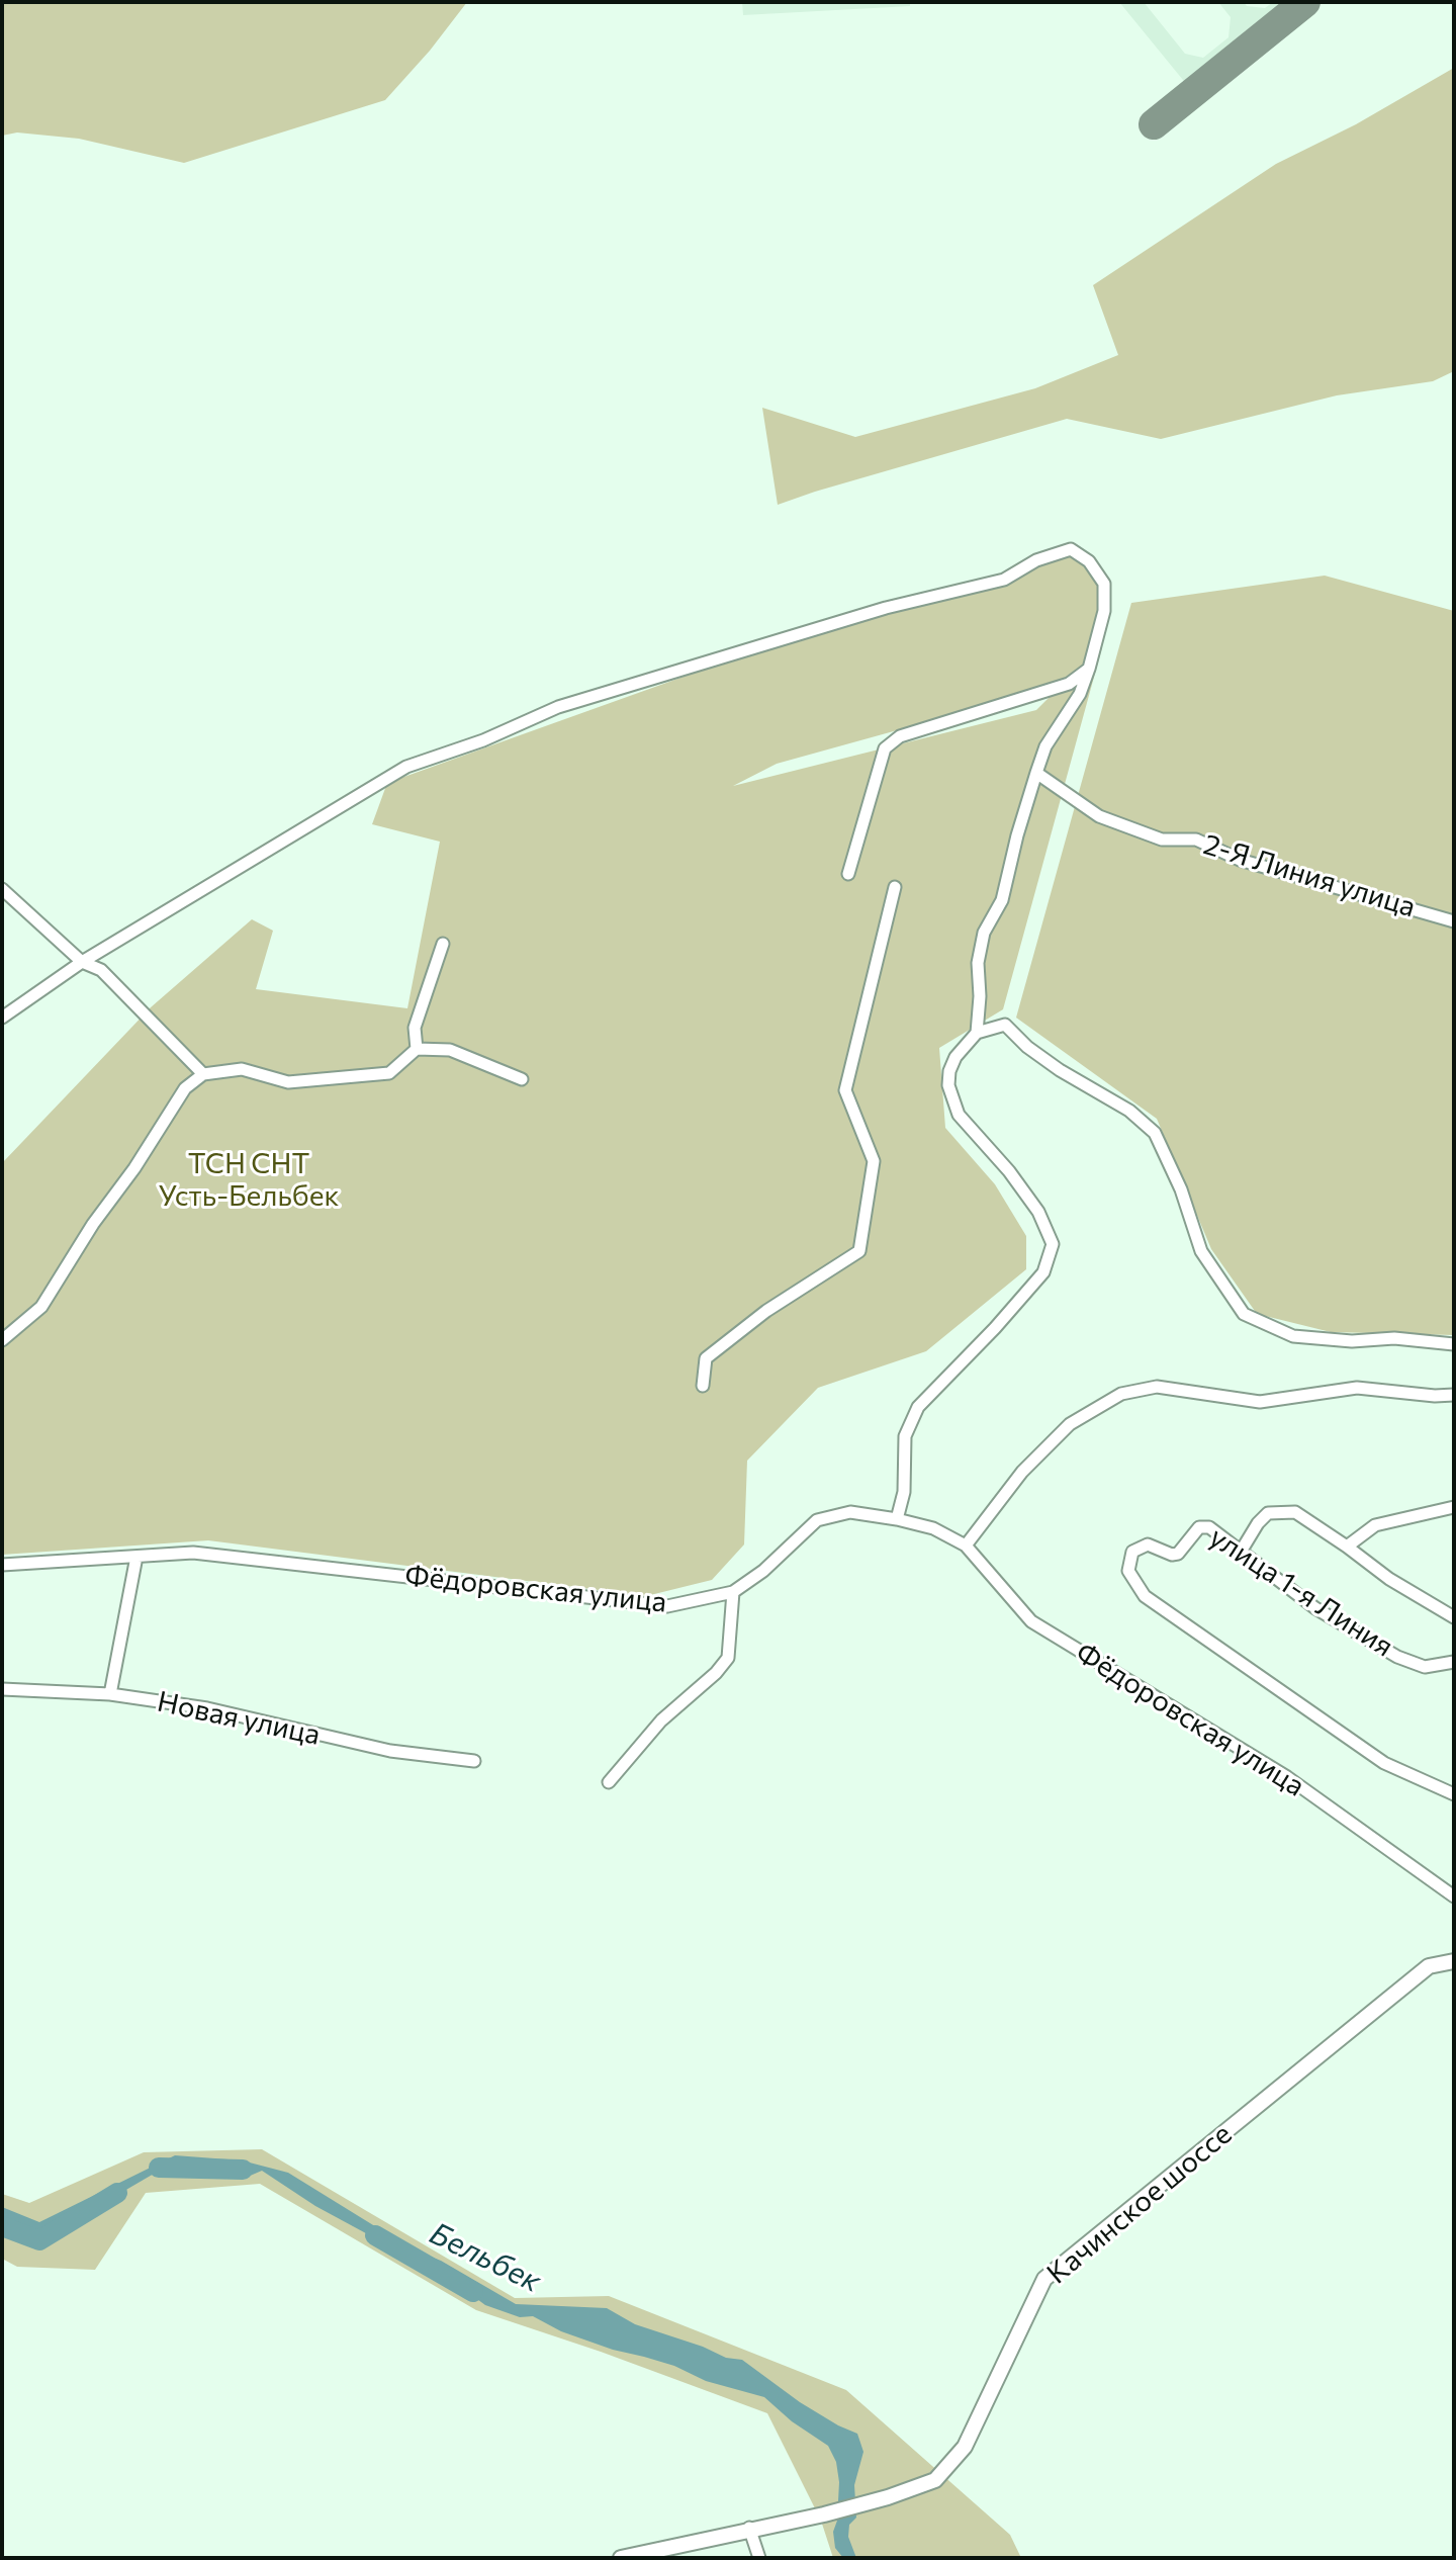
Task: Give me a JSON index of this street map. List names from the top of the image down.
{
  "streets": {
    "main road": ["Качинское шоссе"],
    "street": [
      "2-Я Линия улица",
      "Фёдоровская улица",
      "улица 1-я Линия",
      "Новая улица"
    ]
  },
  "water": ["Бельбек"],
  "parks": ["ТСН СНТ Усть-Бельбек"]
}
